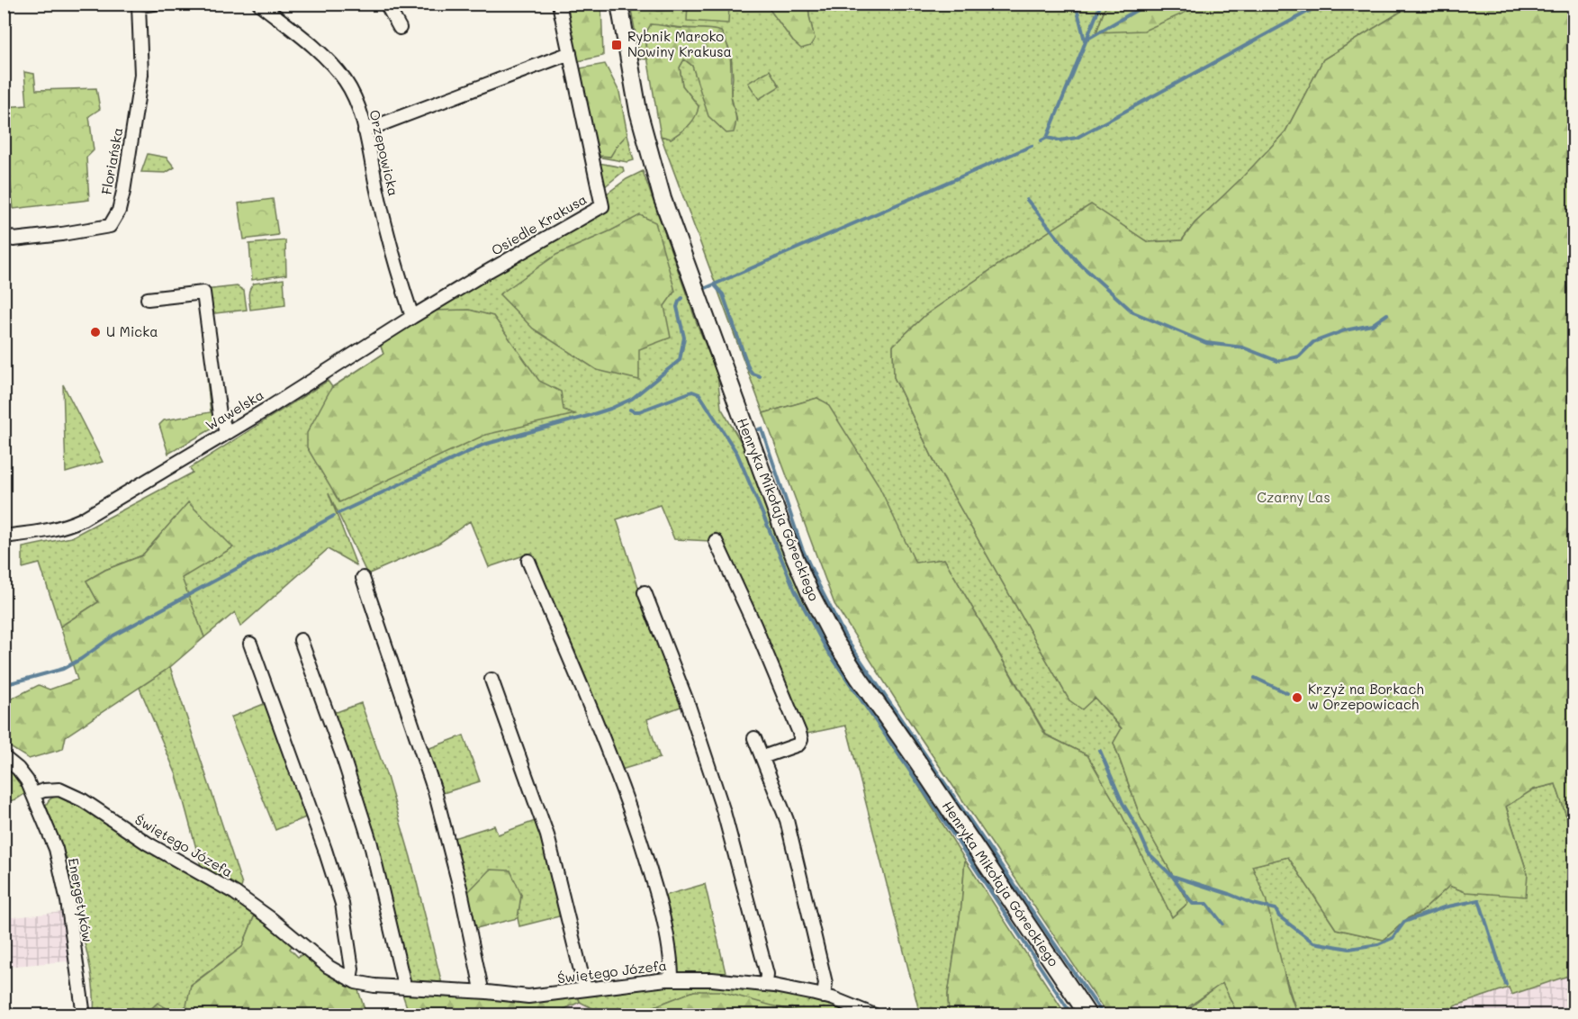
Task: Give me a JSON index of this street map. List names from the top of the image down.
{
  "streets": {
    "main road": ["Henryka Mikołaja Góreckiego"],
    "street": [
      "Orzepowicka",
      "Floriańska",
      "Osiedle Krakusa",
      "Wawelska",
      "Świętego Józefa",
      "Energetyków"
    ]
  },
  "crossings": [
    ["Orzepowicka", "Osiedle Krakusa"],
    ["Orzepowicka", "Wawelska"],
    ["Osiedle Krakusa", "Wawelska"],
    ["Świętego Józefa", "Energetyków"]
  ],
  "parks": ["Czarny Las"],
  "places": {
    "transit": ["Rybnik Maroko Nowiny Krakusa"],
    "other": ["U Micka", "Krzyż na Borkach w Orzepowicach"]
  }
}
